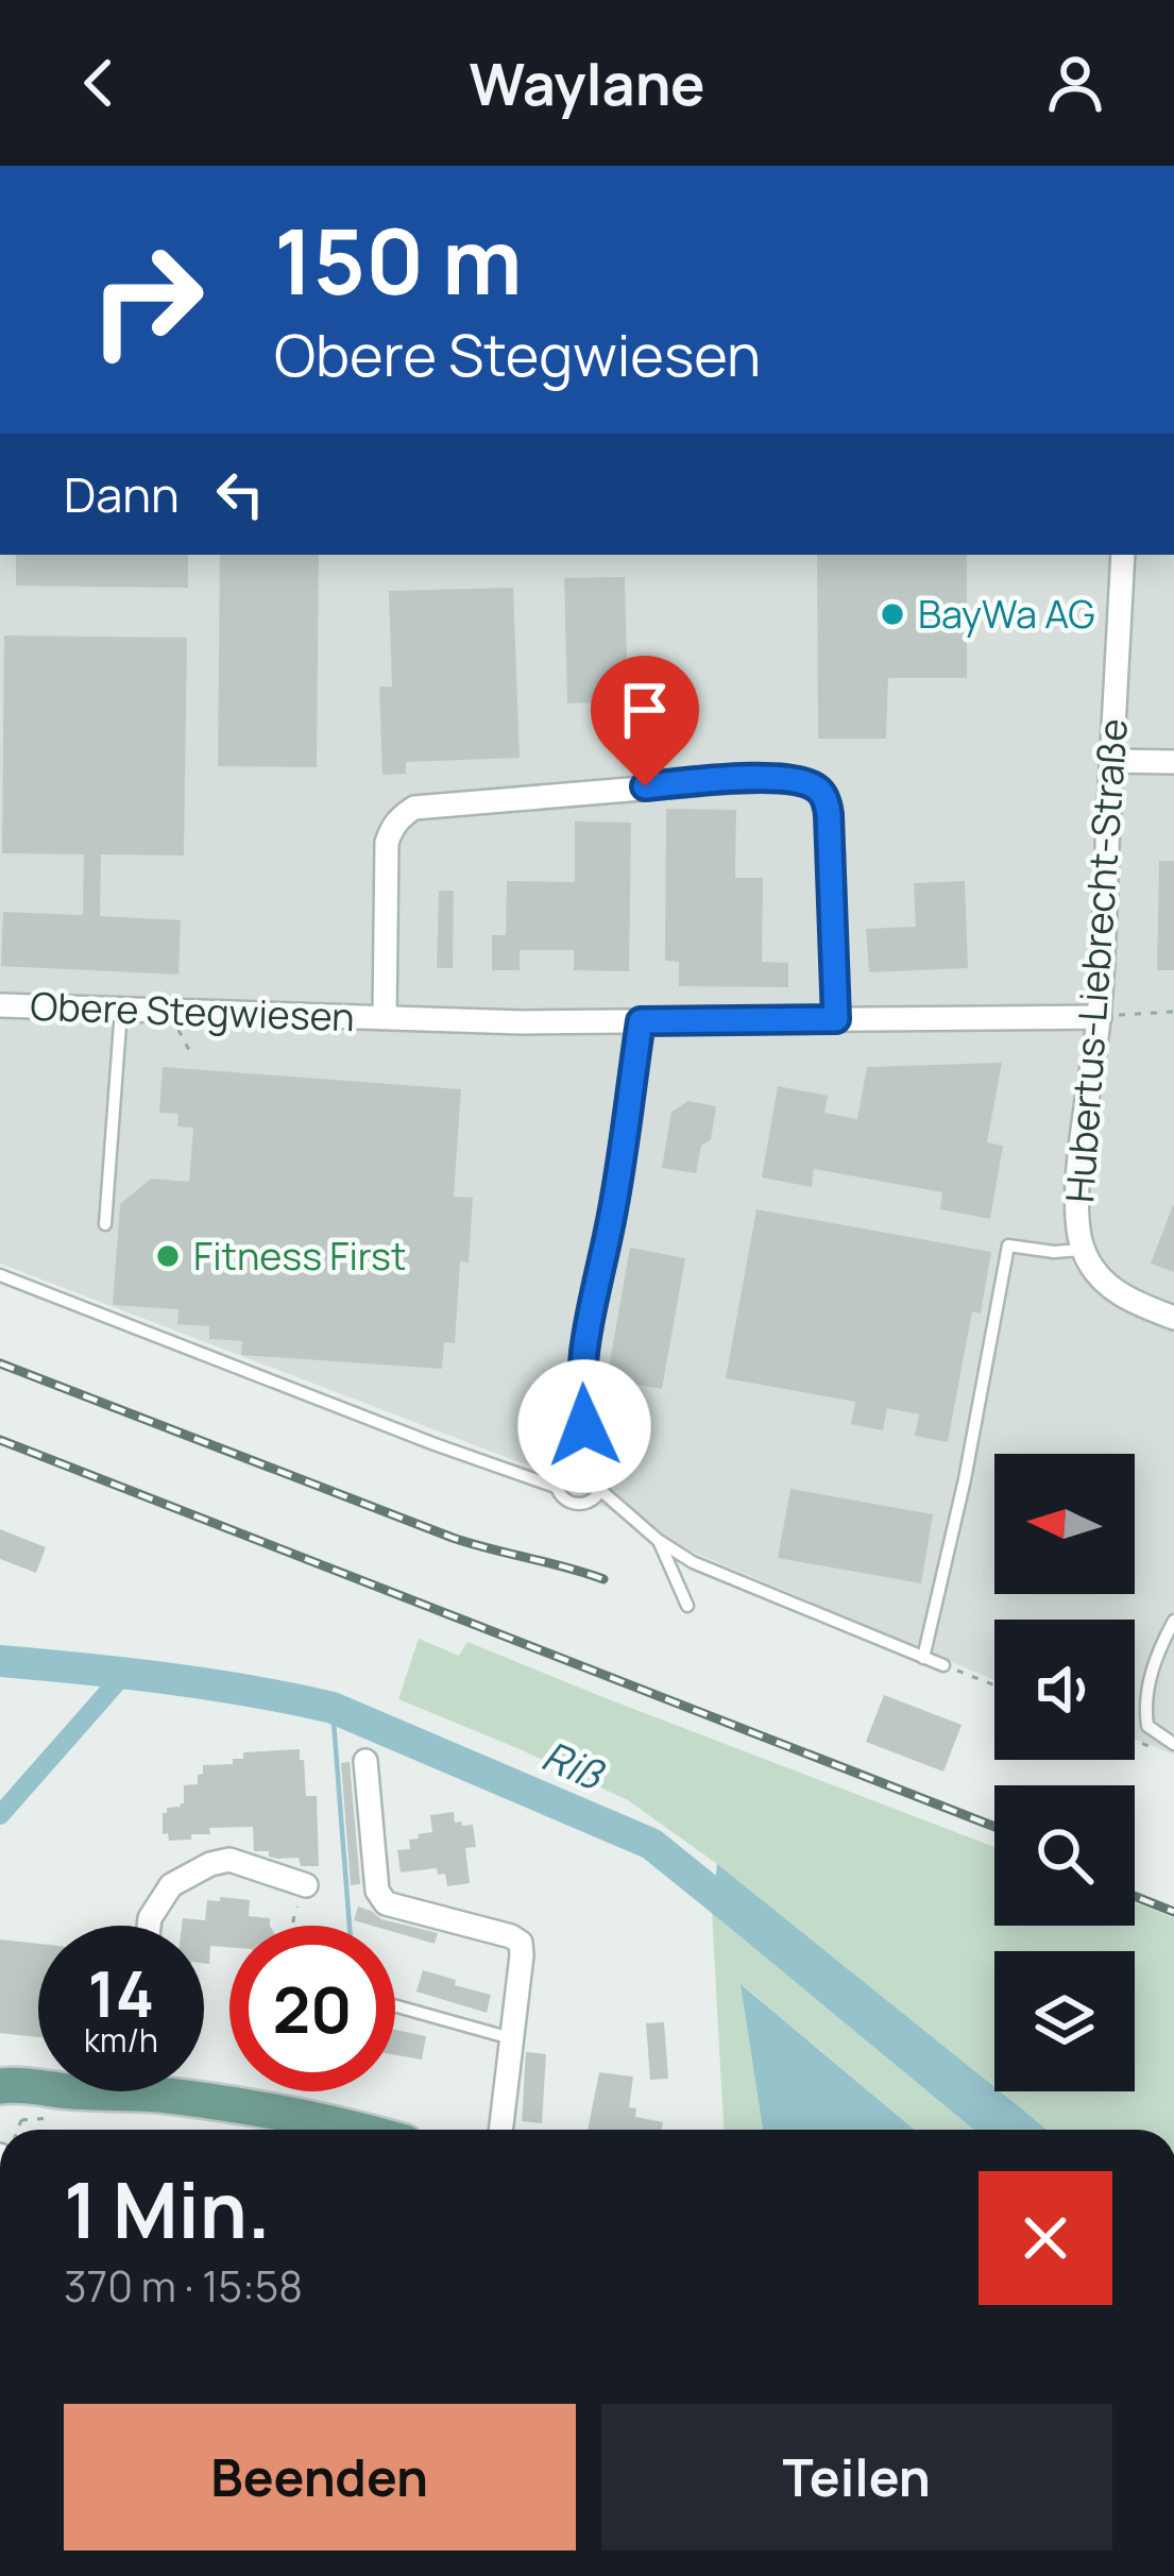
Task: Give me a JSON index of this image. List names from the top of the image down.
{
  "streets": {
    "street": ["Hubertus-Liebrecht-Straße", "Obere Stegwiesen"]
  },
  "crossings": [
    ["Hubertus-Liebrecht-Straße", "Obere Stegwiesen"]
  ],
  "water": ["Riß"],
  "places": ["BayWa AG", "Fitness First"],
  "north": "left",
  "page": {
    "header": "Waylane",
    "turn": ["150 m", "Obere Stegwiesen"],
    "then": "Dann",
    "speed": "14 km/h",
    "limit": "20",
    "heading": ["1 Min.", "370 m · 15:58"],
    "buttons": ["Beenden", "Teilen"]
  }
}
